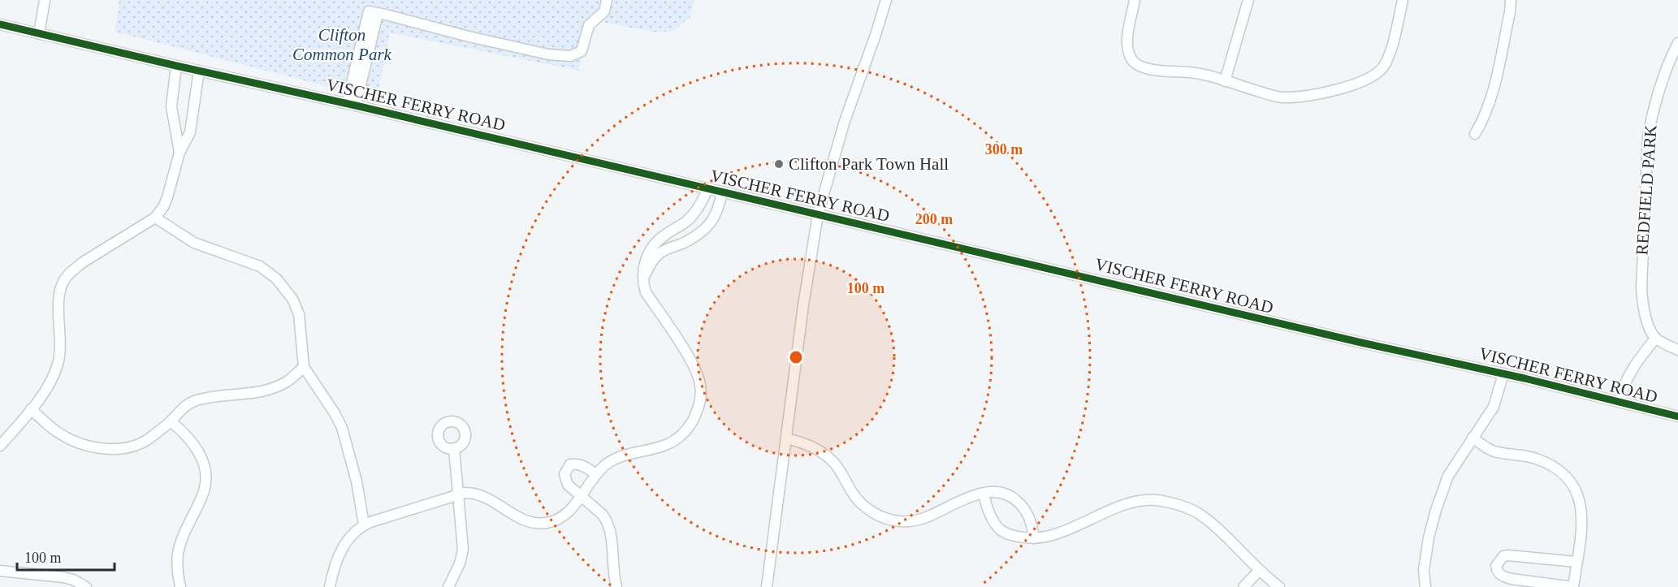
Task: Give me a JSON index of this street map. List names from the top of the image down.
{
  "streets": {
    "street": ["VISCHER FERRY ROAD", "REDFIELD PARK"]
  },
  "parks": ["Clifton Common Park"],
  "places": ["Clifton Park Town Hall"],
  "scale_bar": "100 m",
  "rings": ["300 m", "200 m", "100 m"]
}
